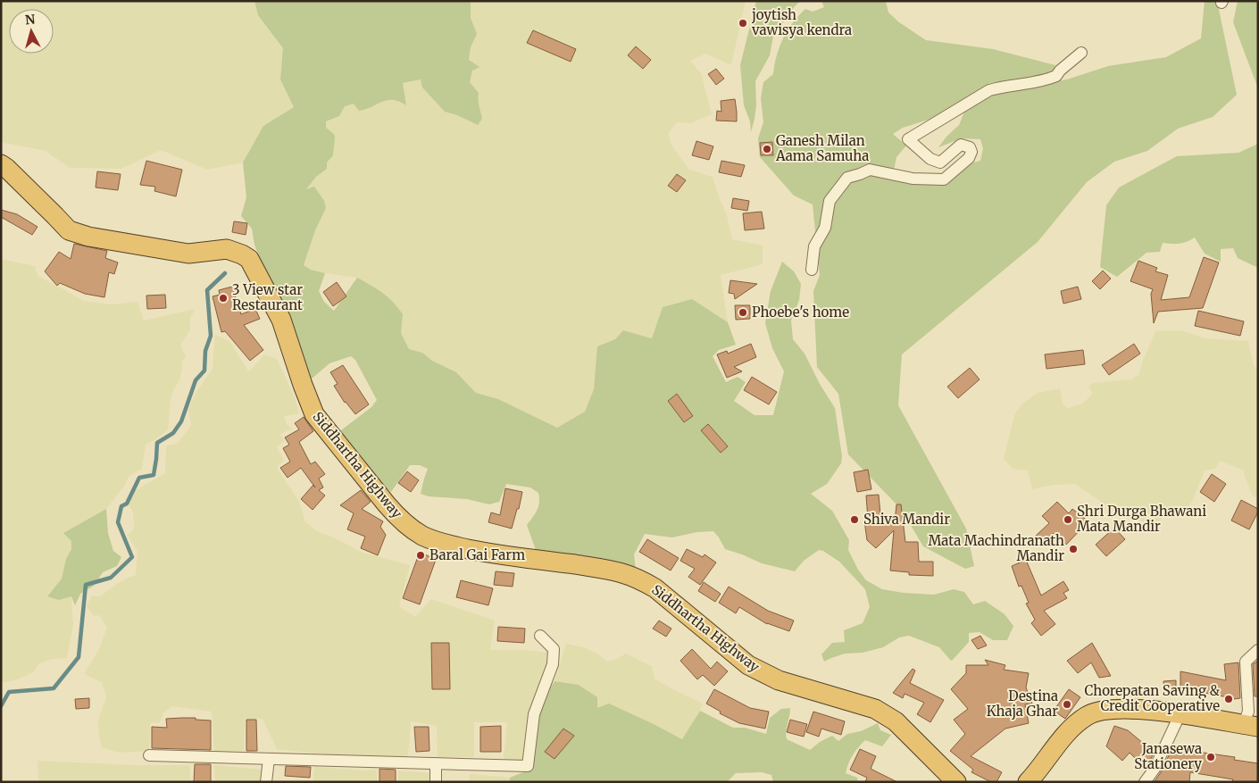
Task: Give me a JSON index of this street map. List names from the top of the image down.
{
  "streets": {
    "highway": ["Siddhartha Highway"]
  },
  "places": [
    "joytish vawisya kendra",
    "Ganesh Milan Aama Samuha",
    "3 View star Restaurant",
    "Phoebe's home",
    "Shiva Mandir",
    "Shri Durga Bhawani Mata Mandir",
    "Mata Machindranath Mandir",
    "Baral Gai Farm",
    "Chorepatan Saving & Credit Cooperative",
    "Destina Khaja Ghar",
    "Janasewa Stationery"
  ],
  "north": "top"
}
